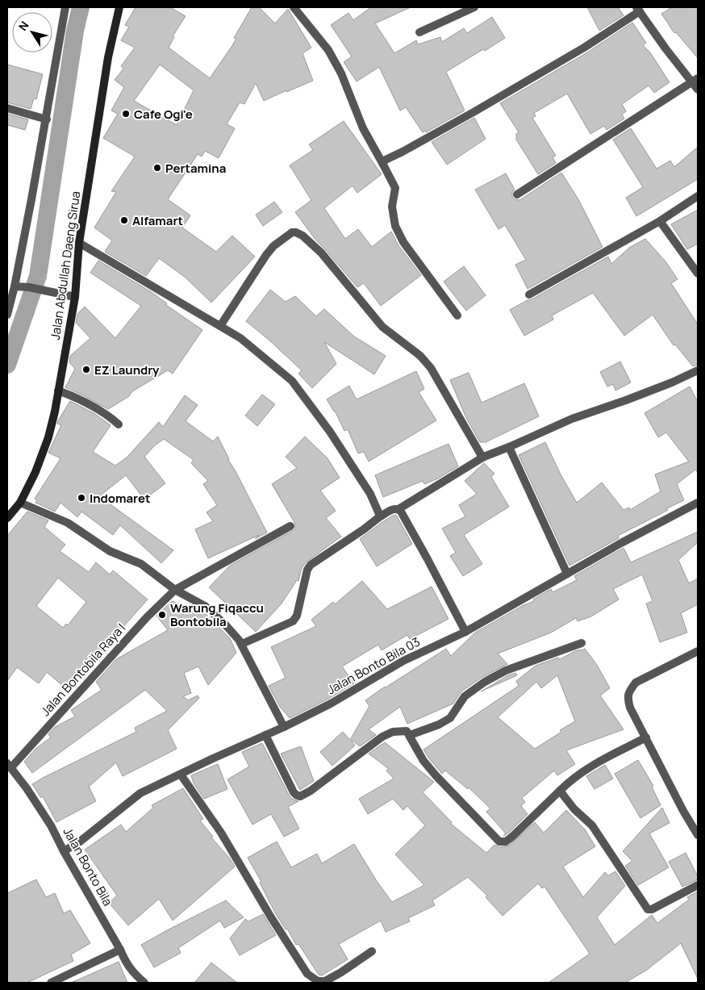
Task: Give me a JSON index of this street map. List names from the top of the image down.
{
  "streets": {
    "main road": ["Jalan Abdullah Daeng Sirua"],
    "street": ["Jalan Bonto Bila 03", "Jalan Bontobila Raya I", "Jalan Bonto Bila"]
  },
  "crossings": [
    ["Jalan Bonto Bila 03", "Jalan Bonto Bila"],
    ["Jalan Bontobila Raya I", "Jalan Bonto Bila"]
  ],
  "places": [
    "Cafe Ogi'e",
    "Pertamina",
    "Alfamart",
    "EZ Laundry",
    "Indomaret",
    "Warung Fiqaccu Bontobila"
  ],
  "north": "top left"
}
